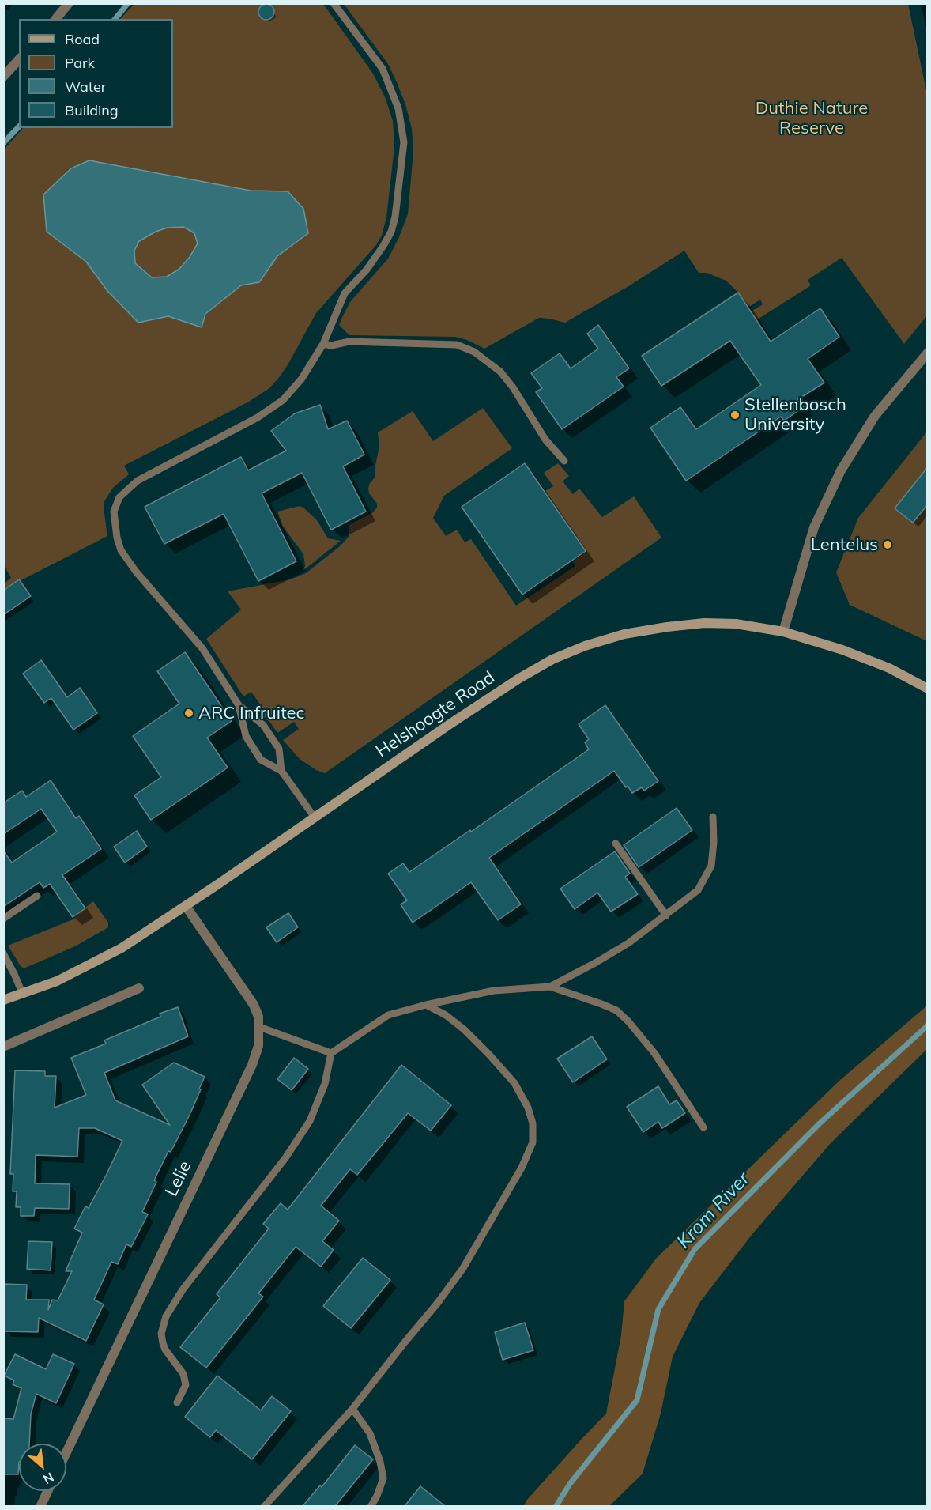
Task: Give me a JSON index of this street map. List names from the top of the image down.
{
  "streets": {
    "main road": ["Helshoogte Road"],
    "street": ["Lelie"]
  },
  "crossings": [
    ["Helshoogte Road", "Lelie"]
  ],
  "water": ["Krom River"],
  "parks": ["Duthie Nature Reserve"],
  "places": ["Stellenbosch University", "Lentelus", "ARC Infruitec"],
  "legend": [
    "Road",
    "Park",
    "Water",
    "Building"
  ],
  "north": "bottom right"
}
